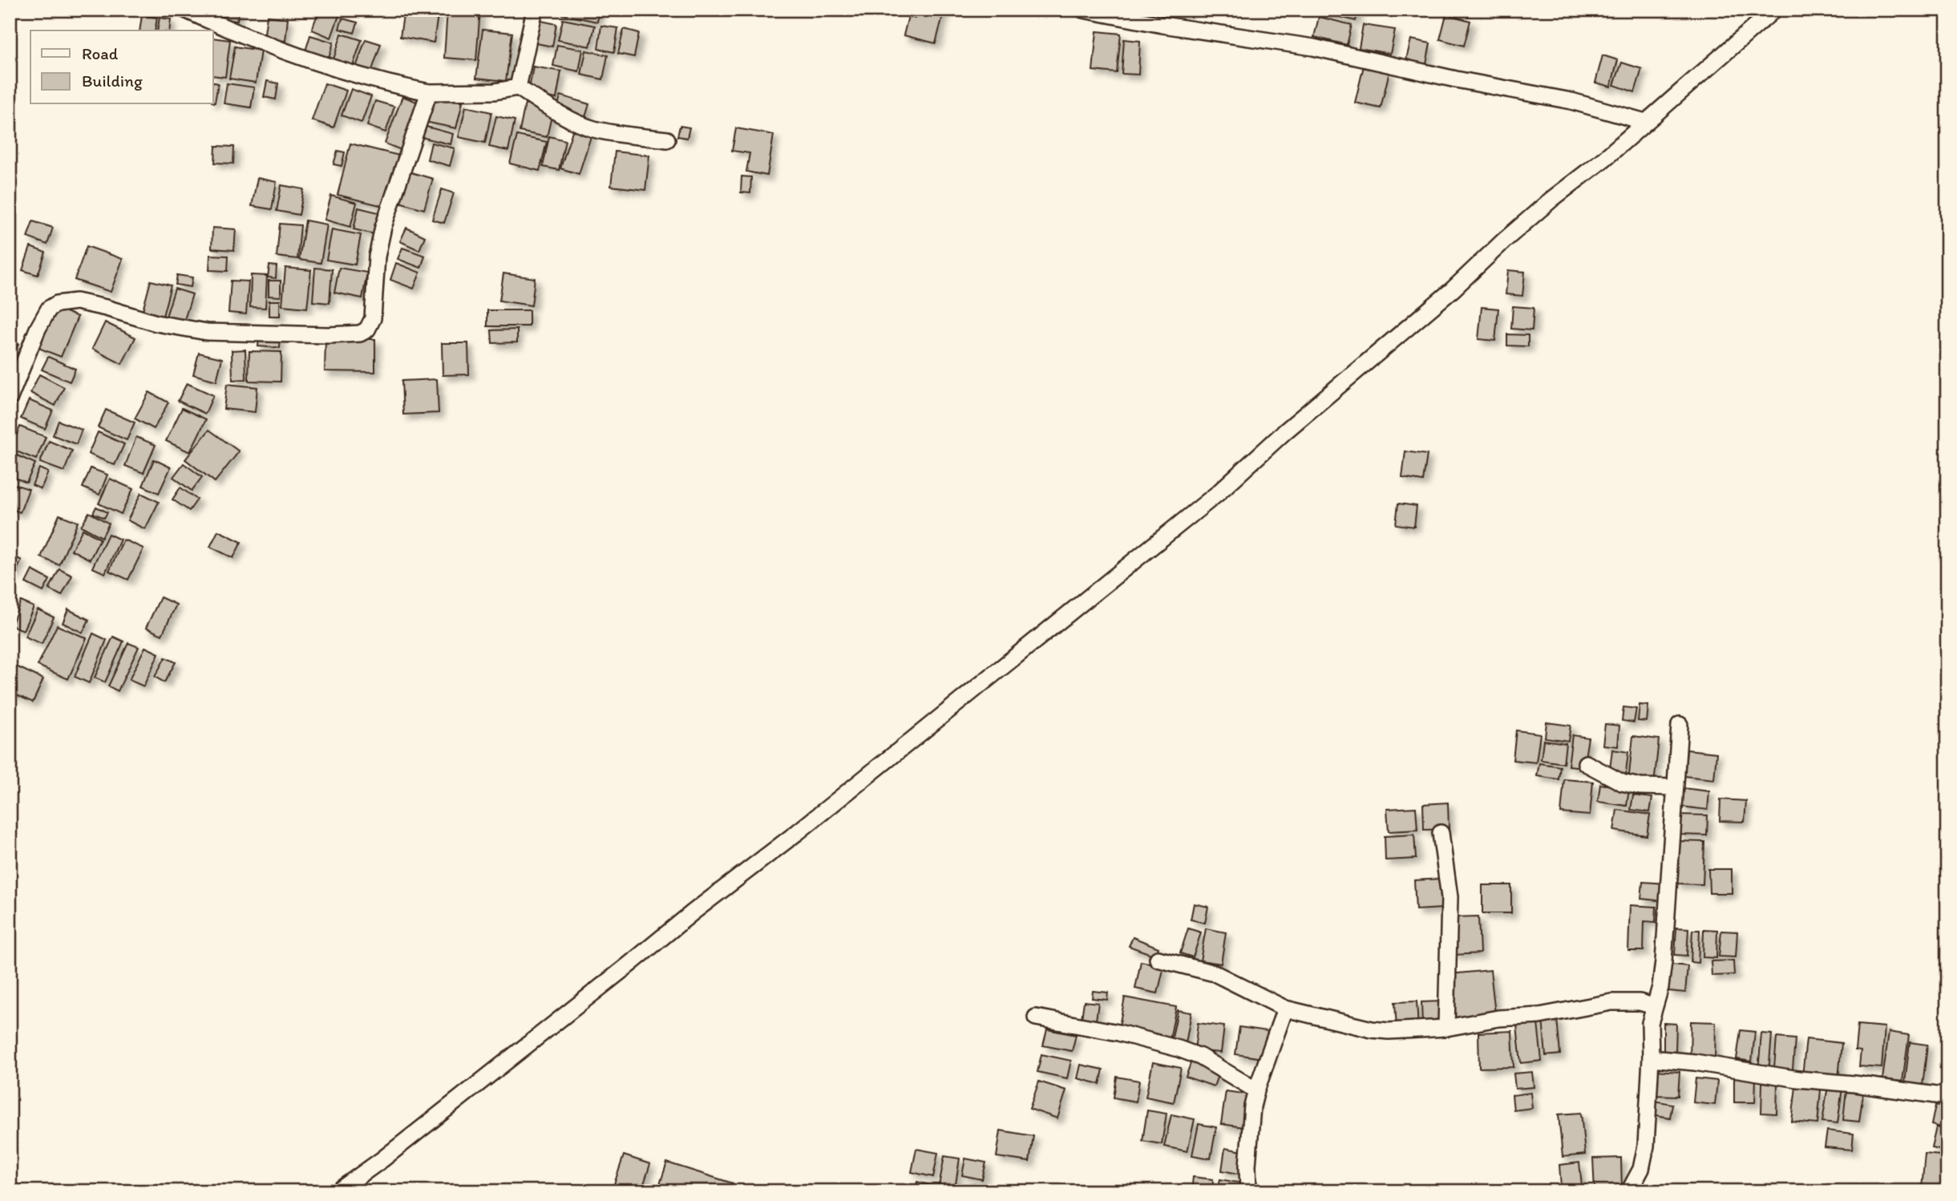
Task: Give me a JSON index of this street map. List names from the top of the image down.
{
  "legend": ["Road", "Building"]
}
